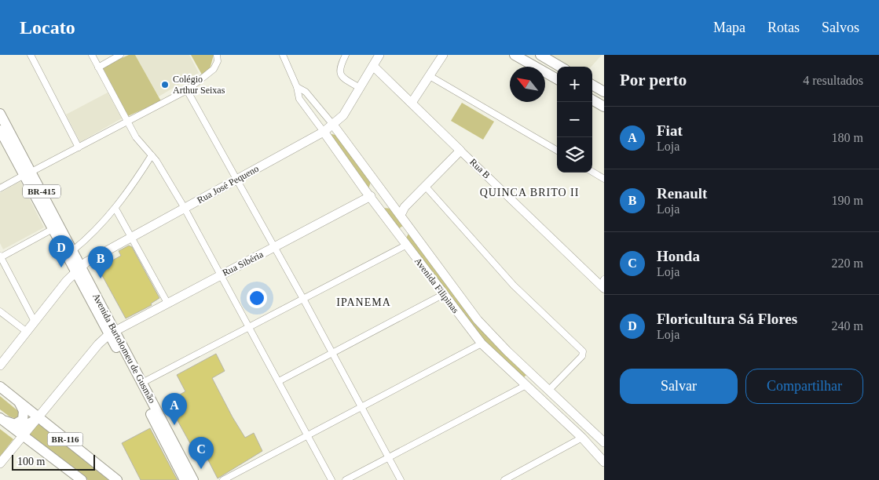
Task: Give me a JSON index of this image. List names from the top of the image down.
{
  "streets": {
    "main road": [
      "Rua B",
      "Rua José Pequeno",
      "BR-415",
      "Rua Sibéria",
      "Avenida Filipinas",
      "Avenida Bartolomeu de Gusmão",
      "BR-116"
    ]
  },
  "crossings": [
    ["Rua B", "Rua José Pequeno"],
    ["Rua José Pequeno", "Avenida Filipinas"],
    ["Rua José Pequeno", "Avenida Bartolomeu de Gusmão"],
    ["Rua Sibéria", "Avenida Filipinas"],
    ["Rua Sibéria", "Avenida Bartolomeu de Gusmão"],
    ["Rua Sibéria", "BR-116"]
  ],
  "districts": ["QUINCA BRITO II", "IPANEMA"],
  "places": ["Colégio Arthur Seixas"],
  "scale_bar": "100 m",
  "north": "top left",
  "page": {
    "header": "Locato",
    "nav": ["Mapa", "Rotas", "Salvos"],
    "heading": ["Por perto", "4 resultados"],
    "map_buttons": ["+", "−"],
    "list": [
      {
        "mark": "A",
        "name": "Fiat",
        "note": "Loja",
        "value": "180 m"
      },
      {
        "mark": "B",
        "name": "Renault",
        "note": "Loja",
        "value": "190 m"
      },
      {
        "mark": "C",
        "name": "Honda",
        "note": "Loja",
        "value": "220 m"
      },
      {
        "mark": "D",
        "name": "Floricultura Sá Flores",
        "note": "Loja",
        "value": "240 m"
      }
    ],
    "pins": [
      "D",
      "B",
      "A",
      "C"
    ],
    "buttons": ["Salvar", "Compartilhar"],
    "scale": "100 m"
  }
}
